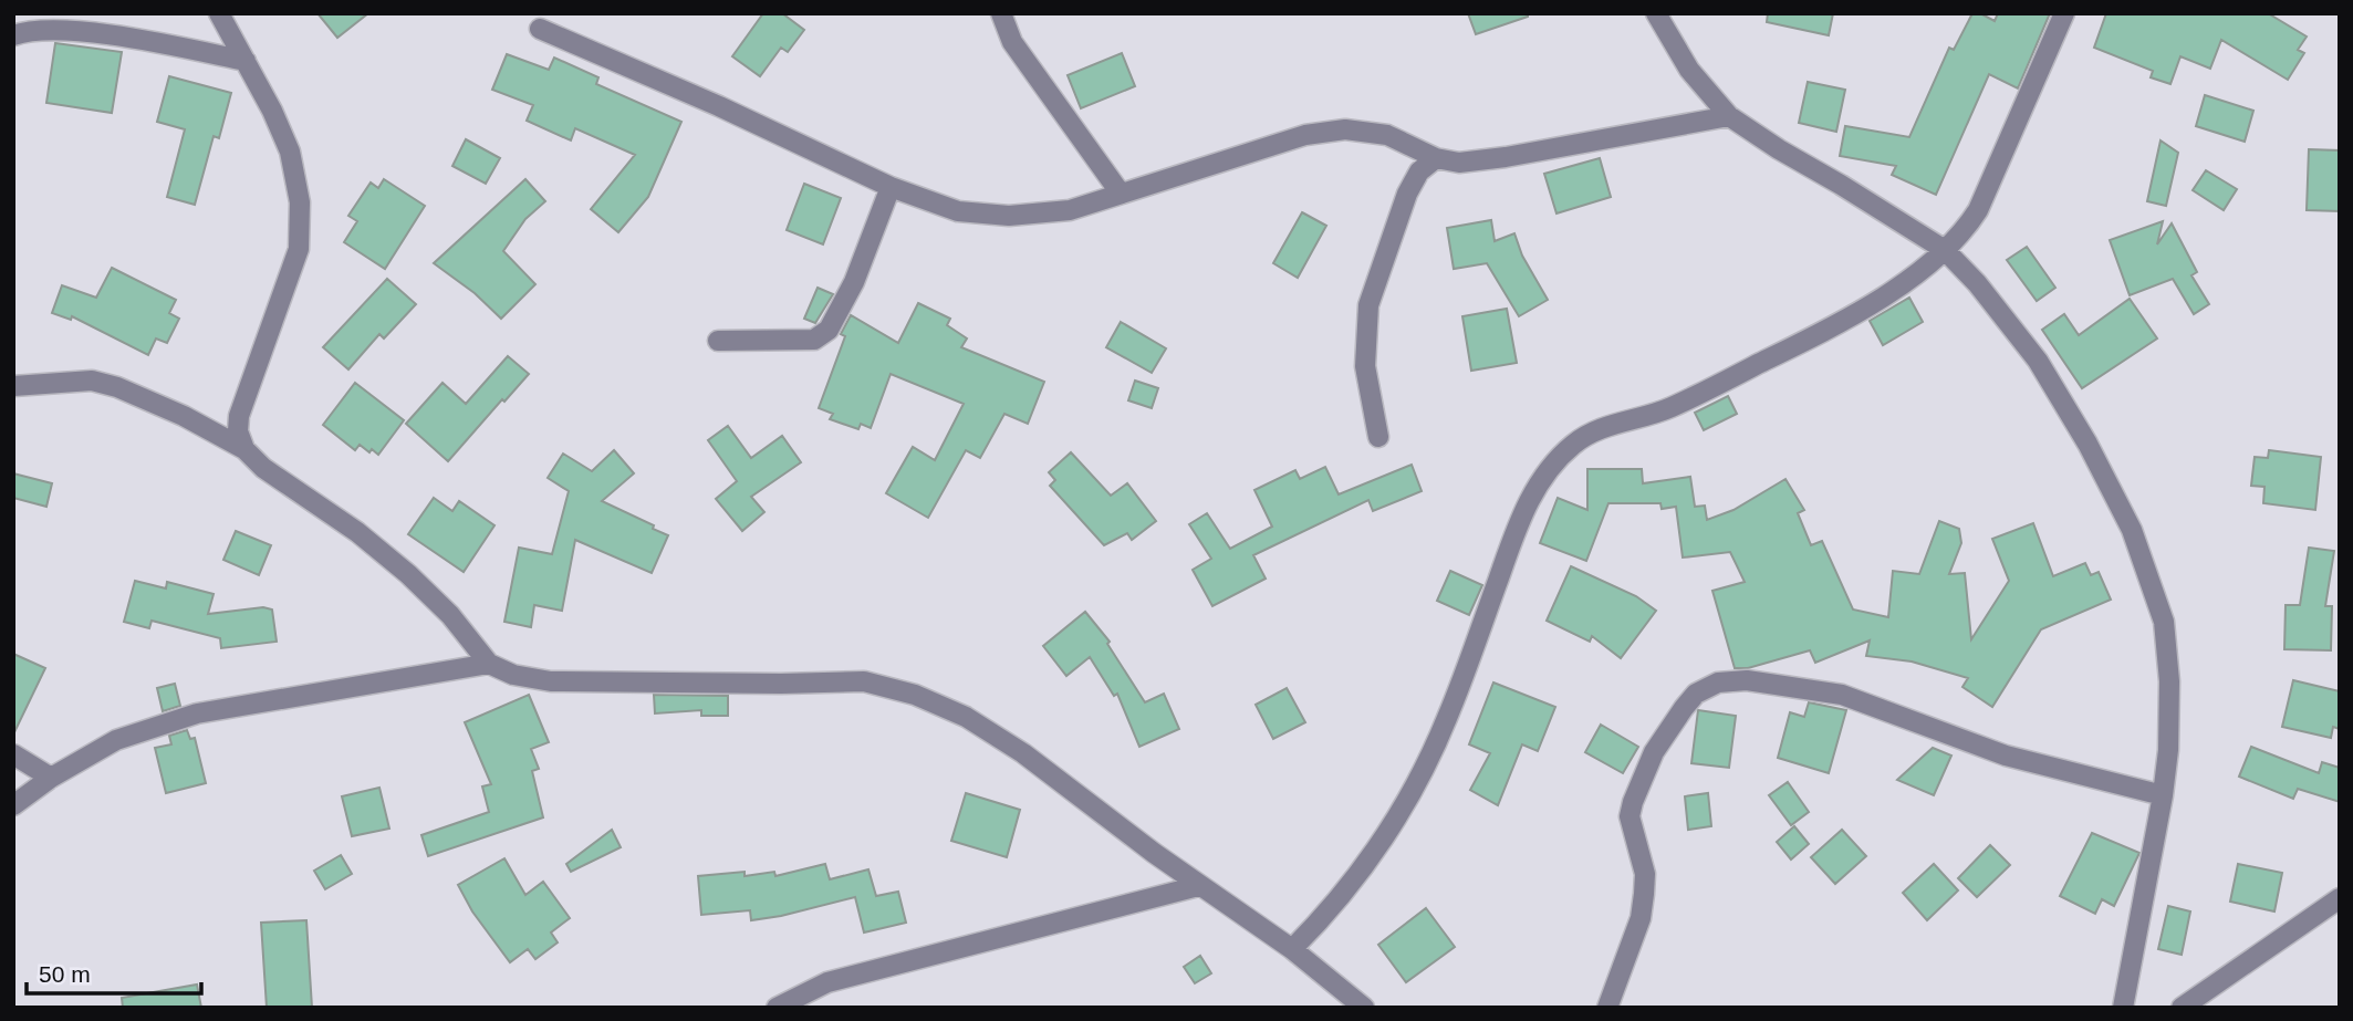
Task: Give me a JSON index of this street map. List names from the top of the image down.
{
  "scale_bar": "50 m"
}
